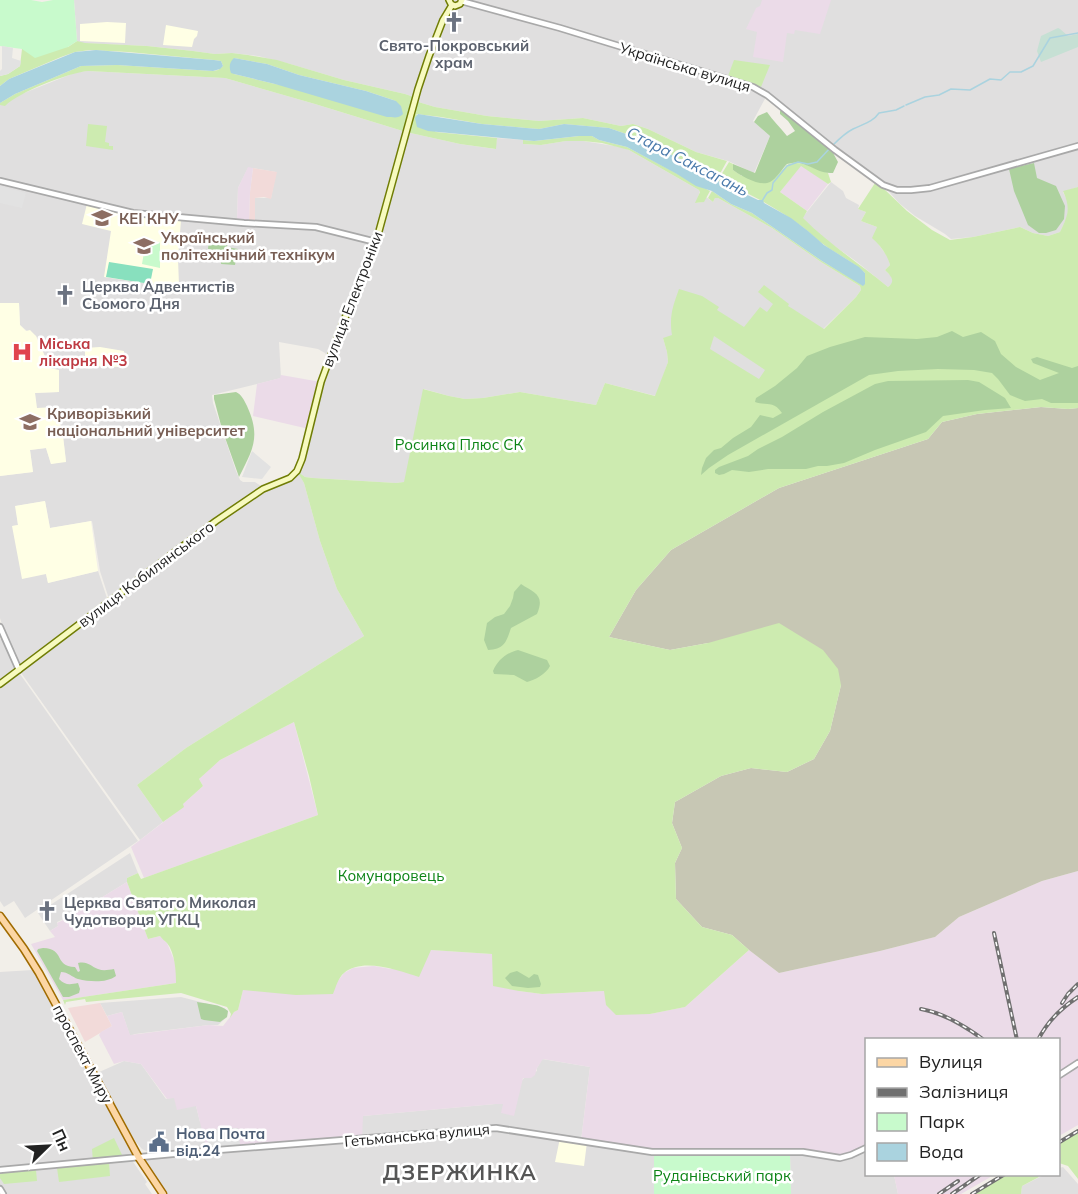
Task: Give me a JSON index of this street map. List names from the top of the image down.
{
  "streets": {
    "main road": ["вулиця Електроніки", "вулиця Кобилянського", "проспект Миру"],
    "street": ["Українська вулиця", "Гетьманська вулиця"]
  },
  "crossings": [
    ["вулиця Електроніки", "вулиця Кобилянського"],
    ["проспект Миру", "Гетьманська вулиця"]
  ],
  "districts": ["ДЗЕРЖИНКА"],
  "water": ["Стара Саксагань"],
  "parks": ["Росинка Плюс СК", "Комунаровець", "Руданівський парк"],
  "places": {
    "church": ["Свято-Покровський храм", "Церква Адвентистів Сьомого Дня", "Церква Святого Миколая Чудотворця УГКЦ"],
    "school or university": ["КЕІ КНУ", "Український політехнічний технікум", "Криворізький національний університет"],
    "hospital": ["Міська лікарня №3"],
    "public building": ["Нова Почта від.24"]
  },
  "legend": [
    "Вулиця",
    "Залізниця",
    "Парк",
    "Вода"
  ],
  "north": "top right"
}
